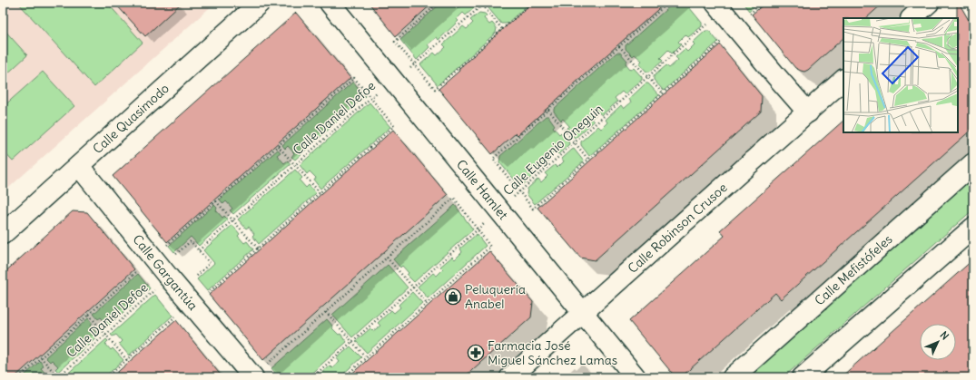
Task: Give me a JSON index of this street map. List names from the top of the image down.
{
  "streets": {
    "street": [
      "Calle Quasimodo",
      "Calle Hamlet",
      "Calle Robinson Crusoe",
      "Calle Mefistófeles",
      "Calle Gargantúa"
    ],
    "path": ["Calle Daniel Defoe", "Calle Eugenio Oneguin"]
  },
  "crossings": [
    ["Calle Daniel Defoe", "Calle Hamlet"],
    ["Calle Daniel Defoe", "Calle Gargantúa"],
    ["Calle Quasimodo", "Calle Gargantúa"],
    ["Calle Eugenio Oneguin", "Calle Hamlet"],
    ["Calle Hamlet", "Calle Robinson Crusoe"]
  ],
  "places": {
    "shop": ["Peluquería Anabel"],
    "pharmacy": ["Farmacia José Miguel Sánchez Lamas"]
  },
  "north": "top right"
}
